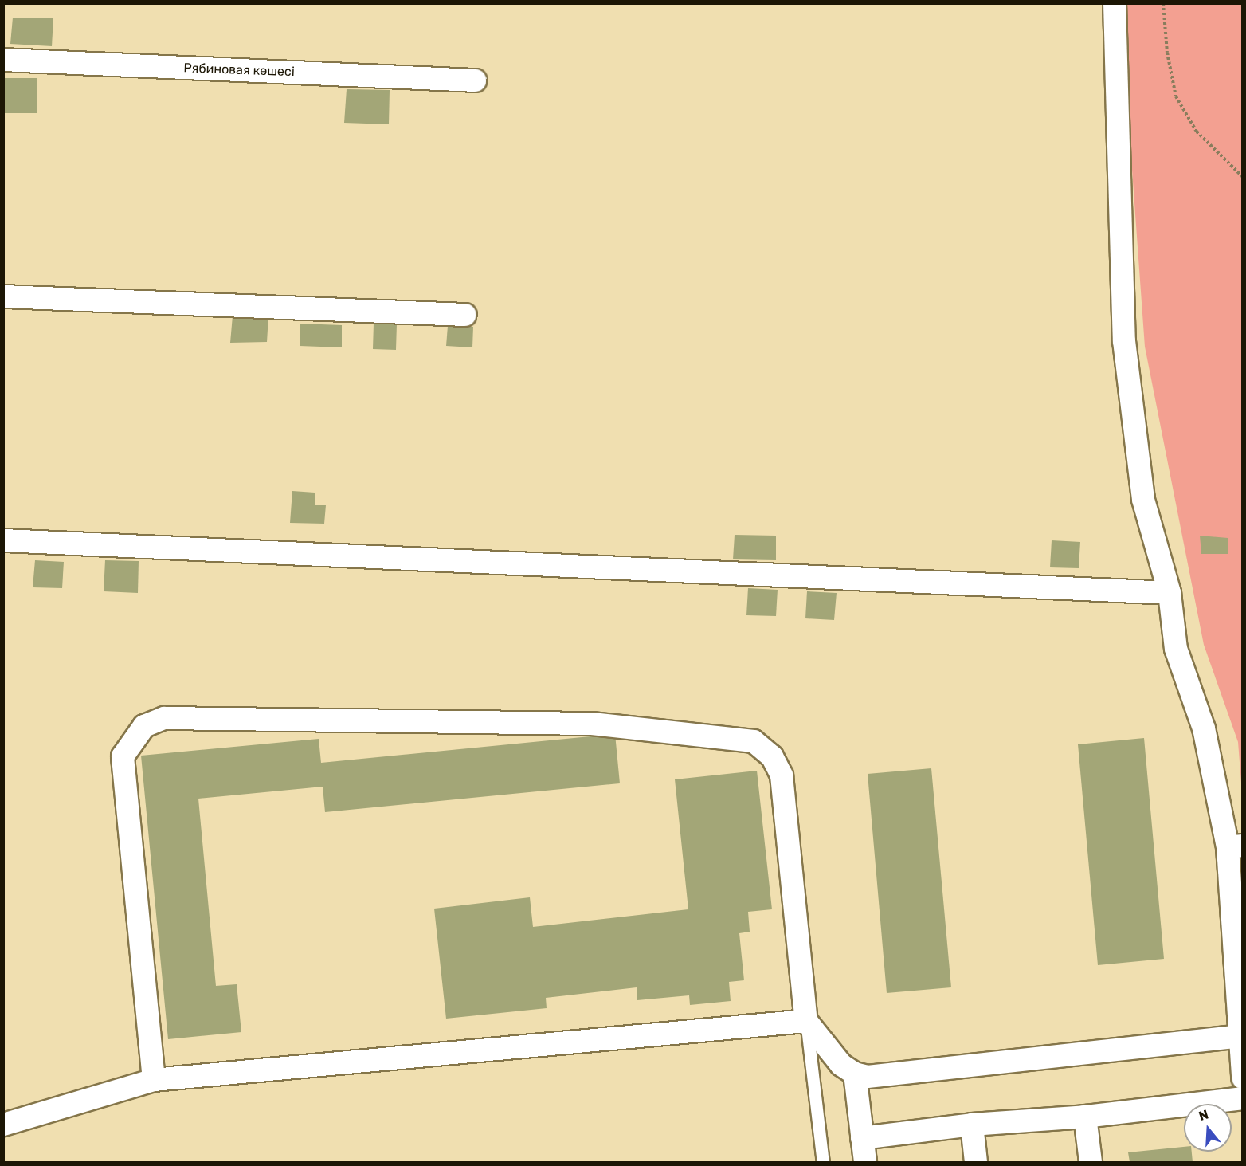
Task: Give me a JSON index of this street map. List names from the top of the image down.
{
  "streets": {
    "street": ["Рябиновая көшесі"]
  },
  "north": "top"
}
